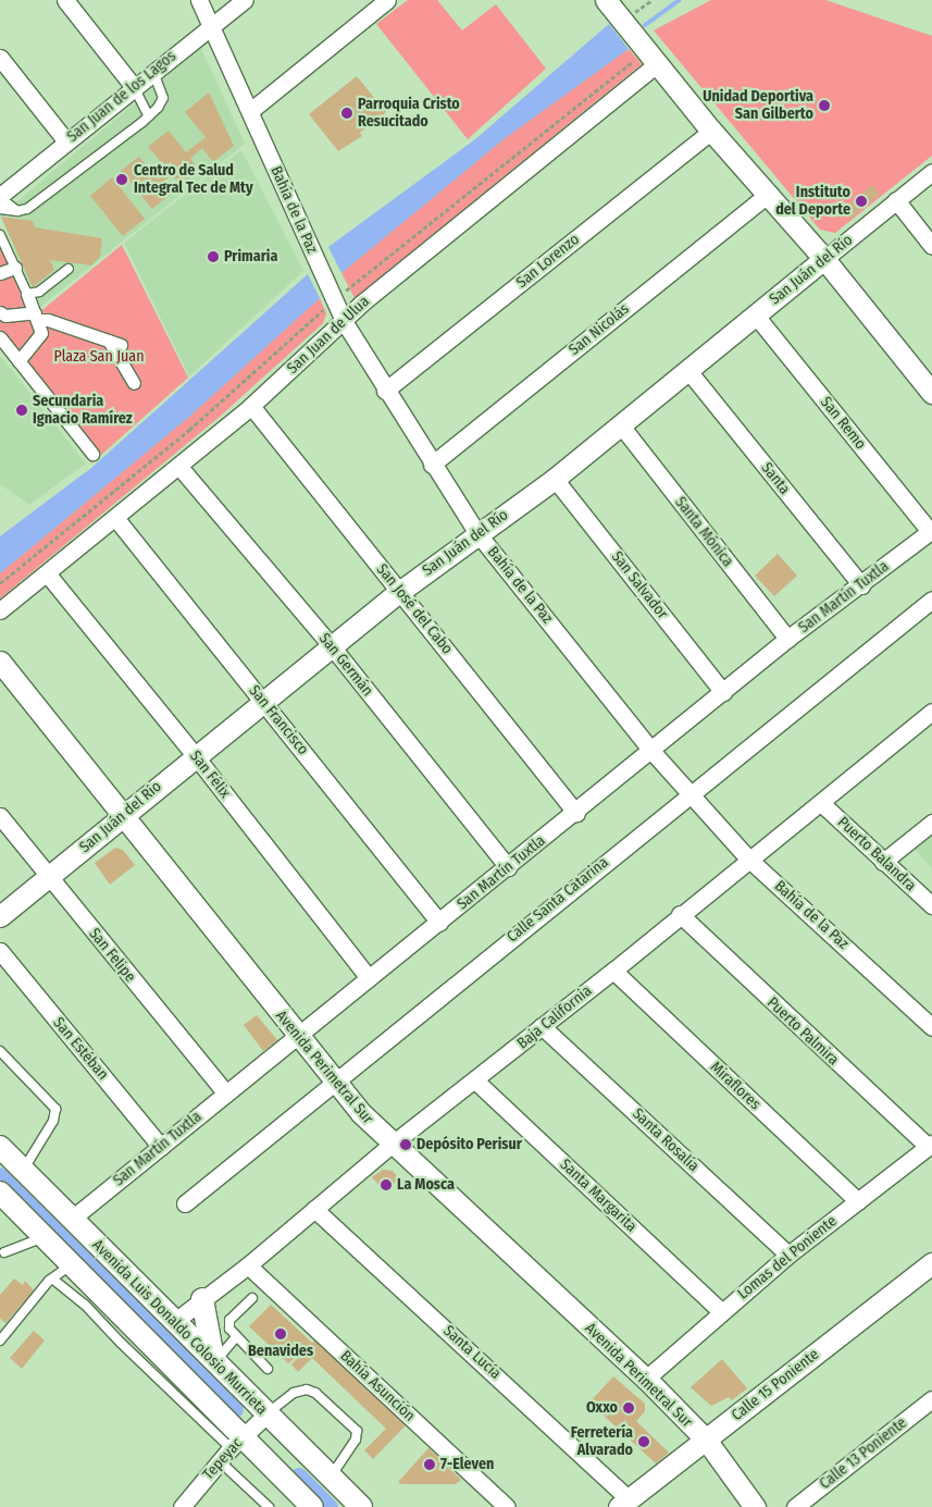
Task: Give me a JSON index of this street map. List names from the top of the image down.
{
  "streets": {
    "main road": ["Avenida Luis Donaldo Colosio Murrieta"],
    "street": [
      "San Juan de los Lagos",
      "Bahía de la Paz",
      "San Lorenzo",
      "San Juán del Río",
      "San Nicolás",
      "San Juan de Ulua",
      "San Remo",
      "Santa",
      "Santa Mónica",
      "San Salvador",
      "San Martín Tuxtla",
      "San José del Cabo",
      "San Germán",
      "San Francisco",
      "San Félix",
      "Puerto Balandra",
      "Calle Santa Catarina",
      "San Felipe",
      "Baja California",
      "Puerto Palmira",
      "San Estéban",
      "Avenida Perimetral Sur",
      "Miraflores",
      "Santa Rosalía",
      "Santa Margarita",
      "Lomas del Poniente",
      "Santa Lucía",
      "Calle 15 Poniente",
      "Bahía Asunción",
      "Calle 13 Poniente",
      "Tepeyac"
    ]
  },
  "crossings": [
    ["San Juan de los Lagos", "Bahía de la Paz"],
    ["Bahía de la Paz", "San Lorenzo"],
    ["Bahía de la Paz", "San Juán del Río"],
    ["Bahía de la Paz", "San Nicolás"],
    ["Bahía de la Paz", "San Juan de Ulua"],
    ["Bahía de la Paz", "San Martín Tuxtla"],
    ["Bahía de la Paz", "Calle Santa Catarina"],
    ["Bahía de la Paz", "Baja California"],
    ["San Juán del Río", "San Remo"],
    ["San Juán del Río", "Santa"],
    ["San Juán del Río", "Santa Mónica"],
    ["San Juán del Río", "San Salvador"],
    ["San Juán del Río", "San José del Cabo"],
    ["San Juán del Río", "San Germán"],
    ["San Juán del Río", "San Francisco"],
    ["San Juán del Río", "San Félix"],
    ["San Juán del Río", "San Felipe"],
    ["San Juán del Río", "Avenida Perimetral Sur"],
    ["San Juan de Ulua", "San José del Cabo"],
    ["San Juan de Ulua", "San Germán"],
    ["San Juan de Ulua", "San Francisco"],
    ["San Juan de Ulua", "San Félix"],
    ["San Remo", "San Martín Tuxtla"],
    ["Santa", "San Martín Tuxtla"],
    ["Santa Mónica", "San Martín Tuxtla"],
    ["San Salvador", "San Martín Tuxtla"],
    ["San Martín Tuxtla", "San José del Cabo"],
    ["San Martín Tuxtla", "San Germán"],
    ["San Martín Tuxtla", "San Francisco"],
    ["San Martín Tuxtla", "San Félix"],
    ["San Martín Tuxtla", "San Felipe"],
    ["San Martín Tuxtla", "San Estéban"],
    ["San Martín Tuxtla", "Avenida Perimetral Sur"],
    ["San Martín Tuxtla", "Avenida Luis Donaldo Colosio Murrieta"],
    ["Puerto Balandra", "Baja California"],
    ["Calle Santa Catarina", "Avenida Perimetral Sur"],
    ["Baja California", "Puerto Palmira"],
    ["Baja California", "Avenida Perimetral Sur"],
    ["Baja California", "Miraflores"],
    ["Baja California", "Santa Rosalía"],
    ["Baja California", "Santa Margarita"],
    ["Baja California", "Avenida Luis Donaldo Colosio Murrieta"],
    ["Baja California", "Santa Lucía"],
    ["Baja California", "Bahía Asunción"],
    ["Puerto Palmira", "Lomas del Poniente"],
    ["Avenida Perimetral Sur", "Lomas del Poniente"],
    ["Avenida Perimetral Sur", "Calle 15 Poniente"],
    ["Miraflores", "Lomas del Poniente"],
    ["Santa Rosalía", "Lomas del Poniente"],
    ["Santa Margarita", "Lomas del Poniente"],
    ["Avenida Luis Donaldo Colosio Murrieta", "Tepeyac"],
    ["Santa Lucía", "Calle 15 Poniente"]
  ],
  "parks": ["Plaza San Juan"],
  "places": [
    "Unidad Deportiva San Gilberto",
    "Parroquia Cristo Resucitado",
    "Centro de Salud Integral Tec de Mty",
    "Instituto del Deporte",
    "Primaria",
    "Secundaria Ignacio Ramírez",
    "Depósito Perisur",
    "La Mosca",
    "Benavides",
    "Oxxo",
    "Ferretería Alvarado",
    "7-Eleven"
  ]
}
